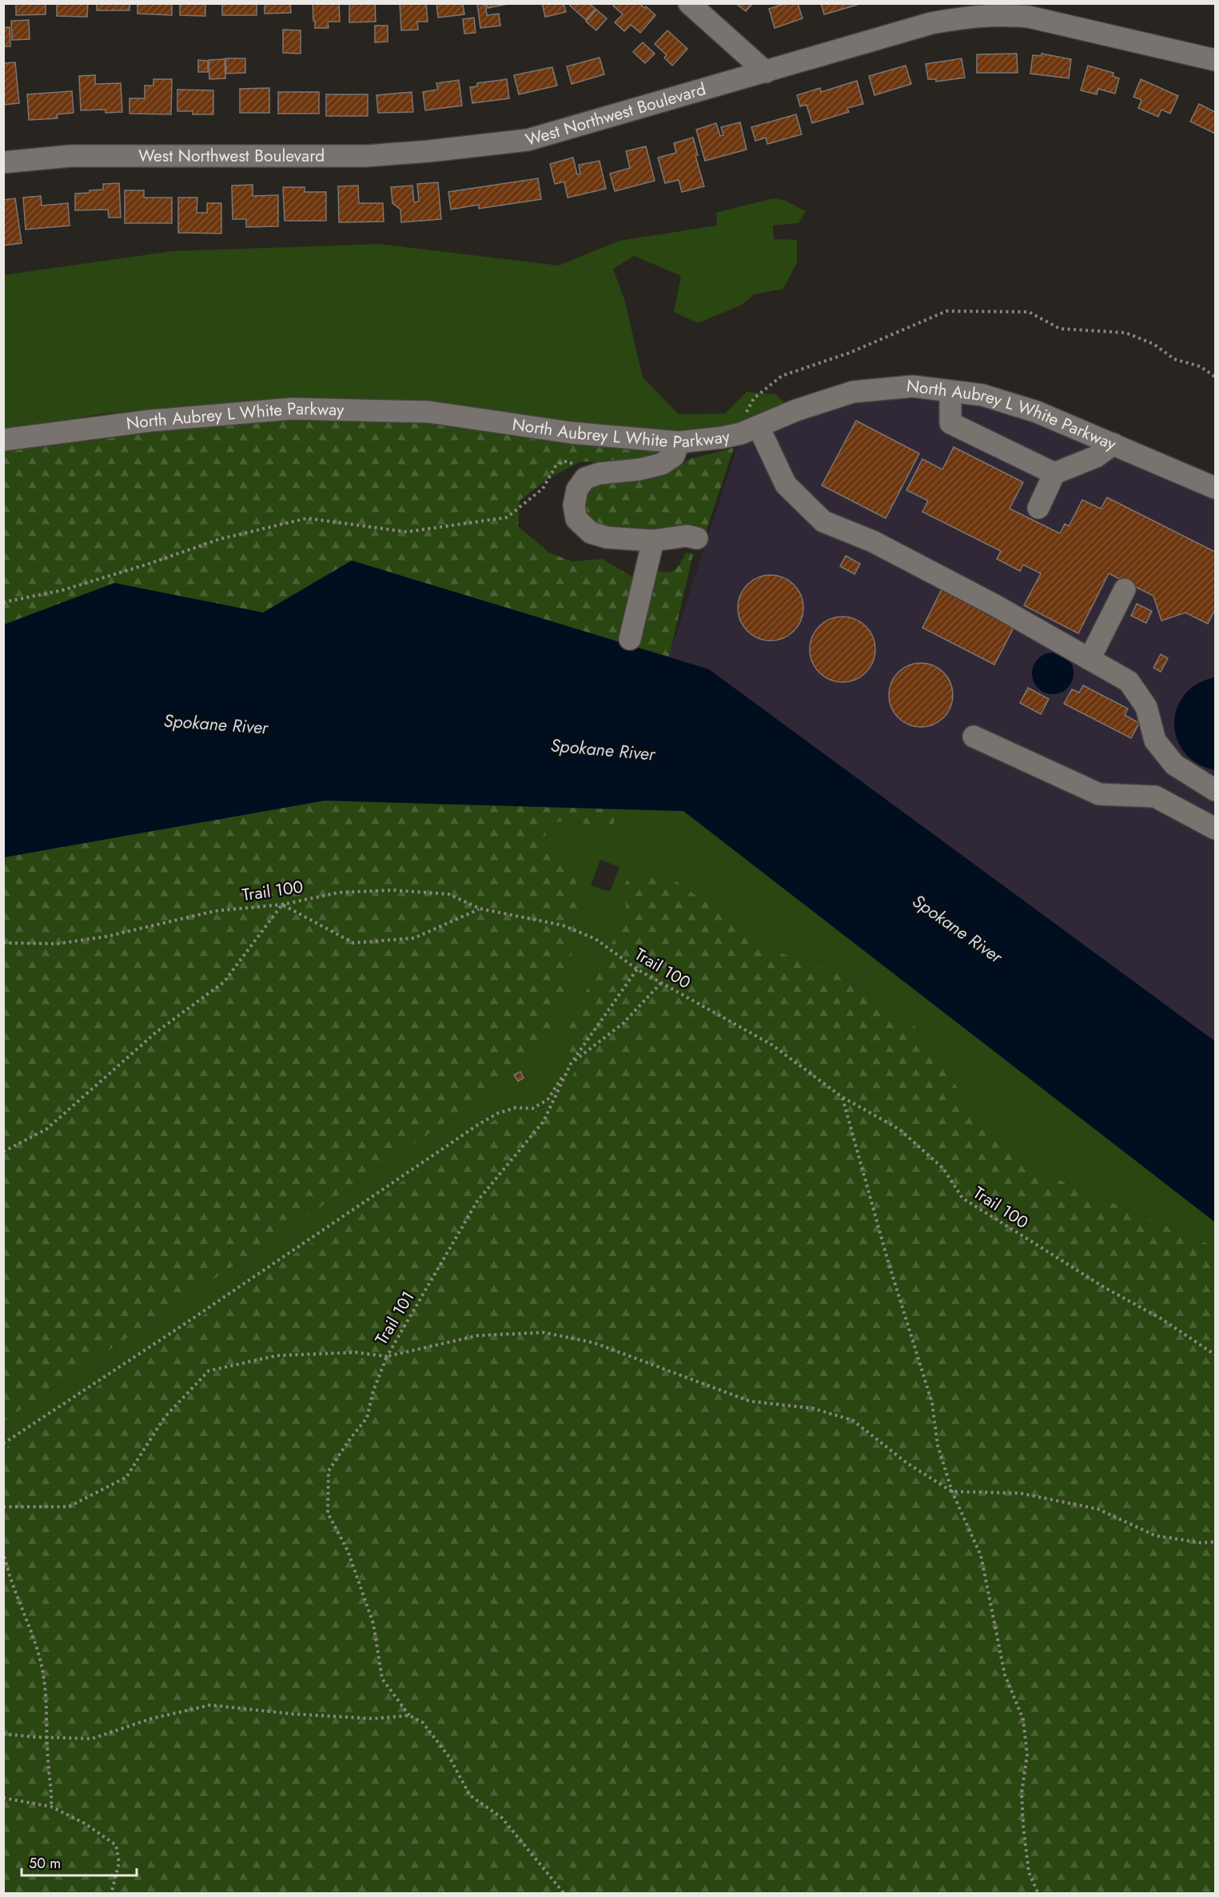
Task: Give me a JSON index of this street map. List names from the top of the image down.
{
  "streets": {
    "street": ["West Northwest Boulevard", "North Aubrey L White Parkway"],
    "path": ["Trail 100", "Trail 101"]
  },
  "crossings": [
    ["Trail 100", "Trail 101"]
  ],
  "water": ["Spokane River"],
  "scale_bar": "50 m"
}
